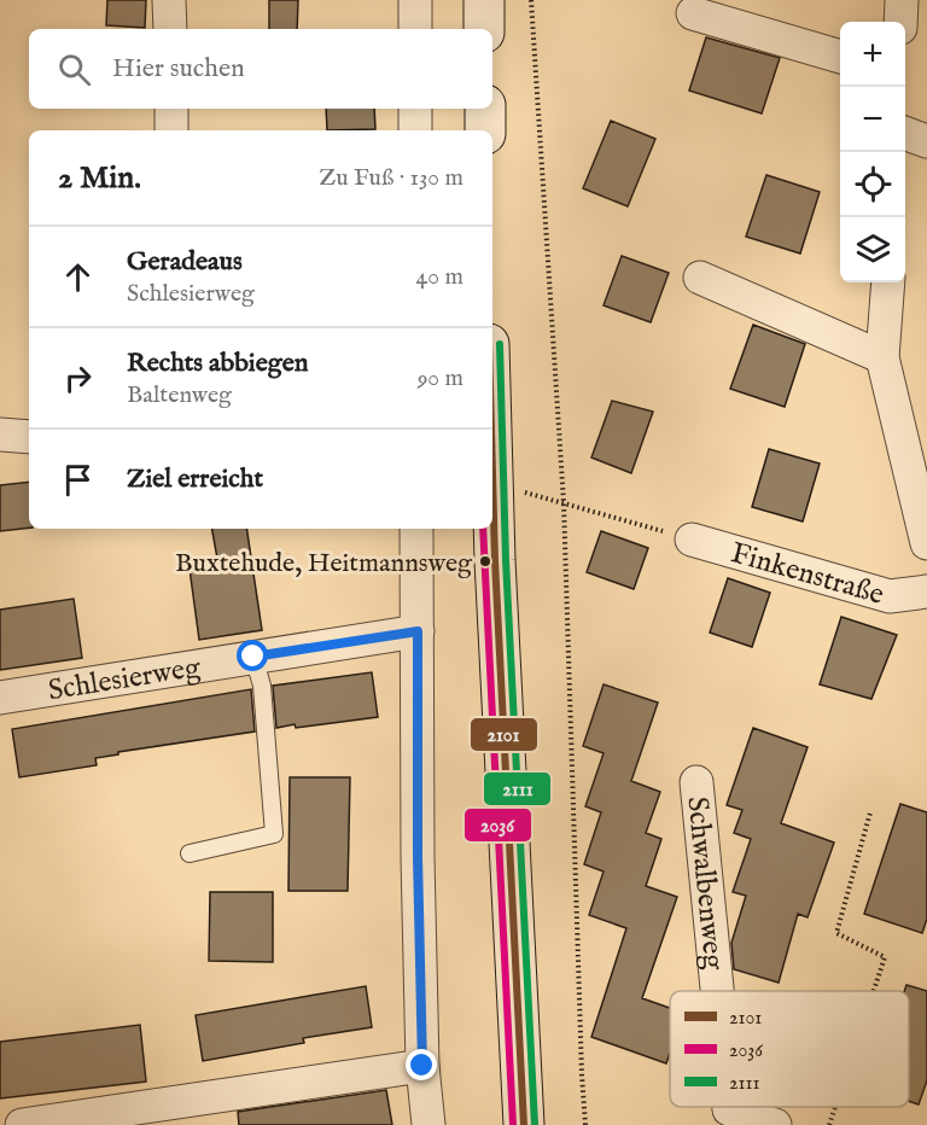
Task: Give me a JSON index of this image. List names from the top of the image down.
{
  "streets": {
    "street": ["Finkenstraße", "Schlesierweg", "Schwalbenweg"]
  },
  "places": ["Buxtehude, Heitmannsweg"],
  "lines": ["transit line 2111", "transit line 2101", "transit line 2036"],
  "legend": ["2101", "2036", "2111"],
  "page": {
    "map_buttons": ["+", "−"],
    "search": "Hier suchen",
    "heading": ["2 Min.", "Zu Fuß · 130 m"],
    "list": [
      ["Geradeaus", "Schlesierweg", "40 m"],
      ["Rechts abbiegen", "Baltenweg", "90 m"],
      "Ziel erreicht"
    ]
  }
}
